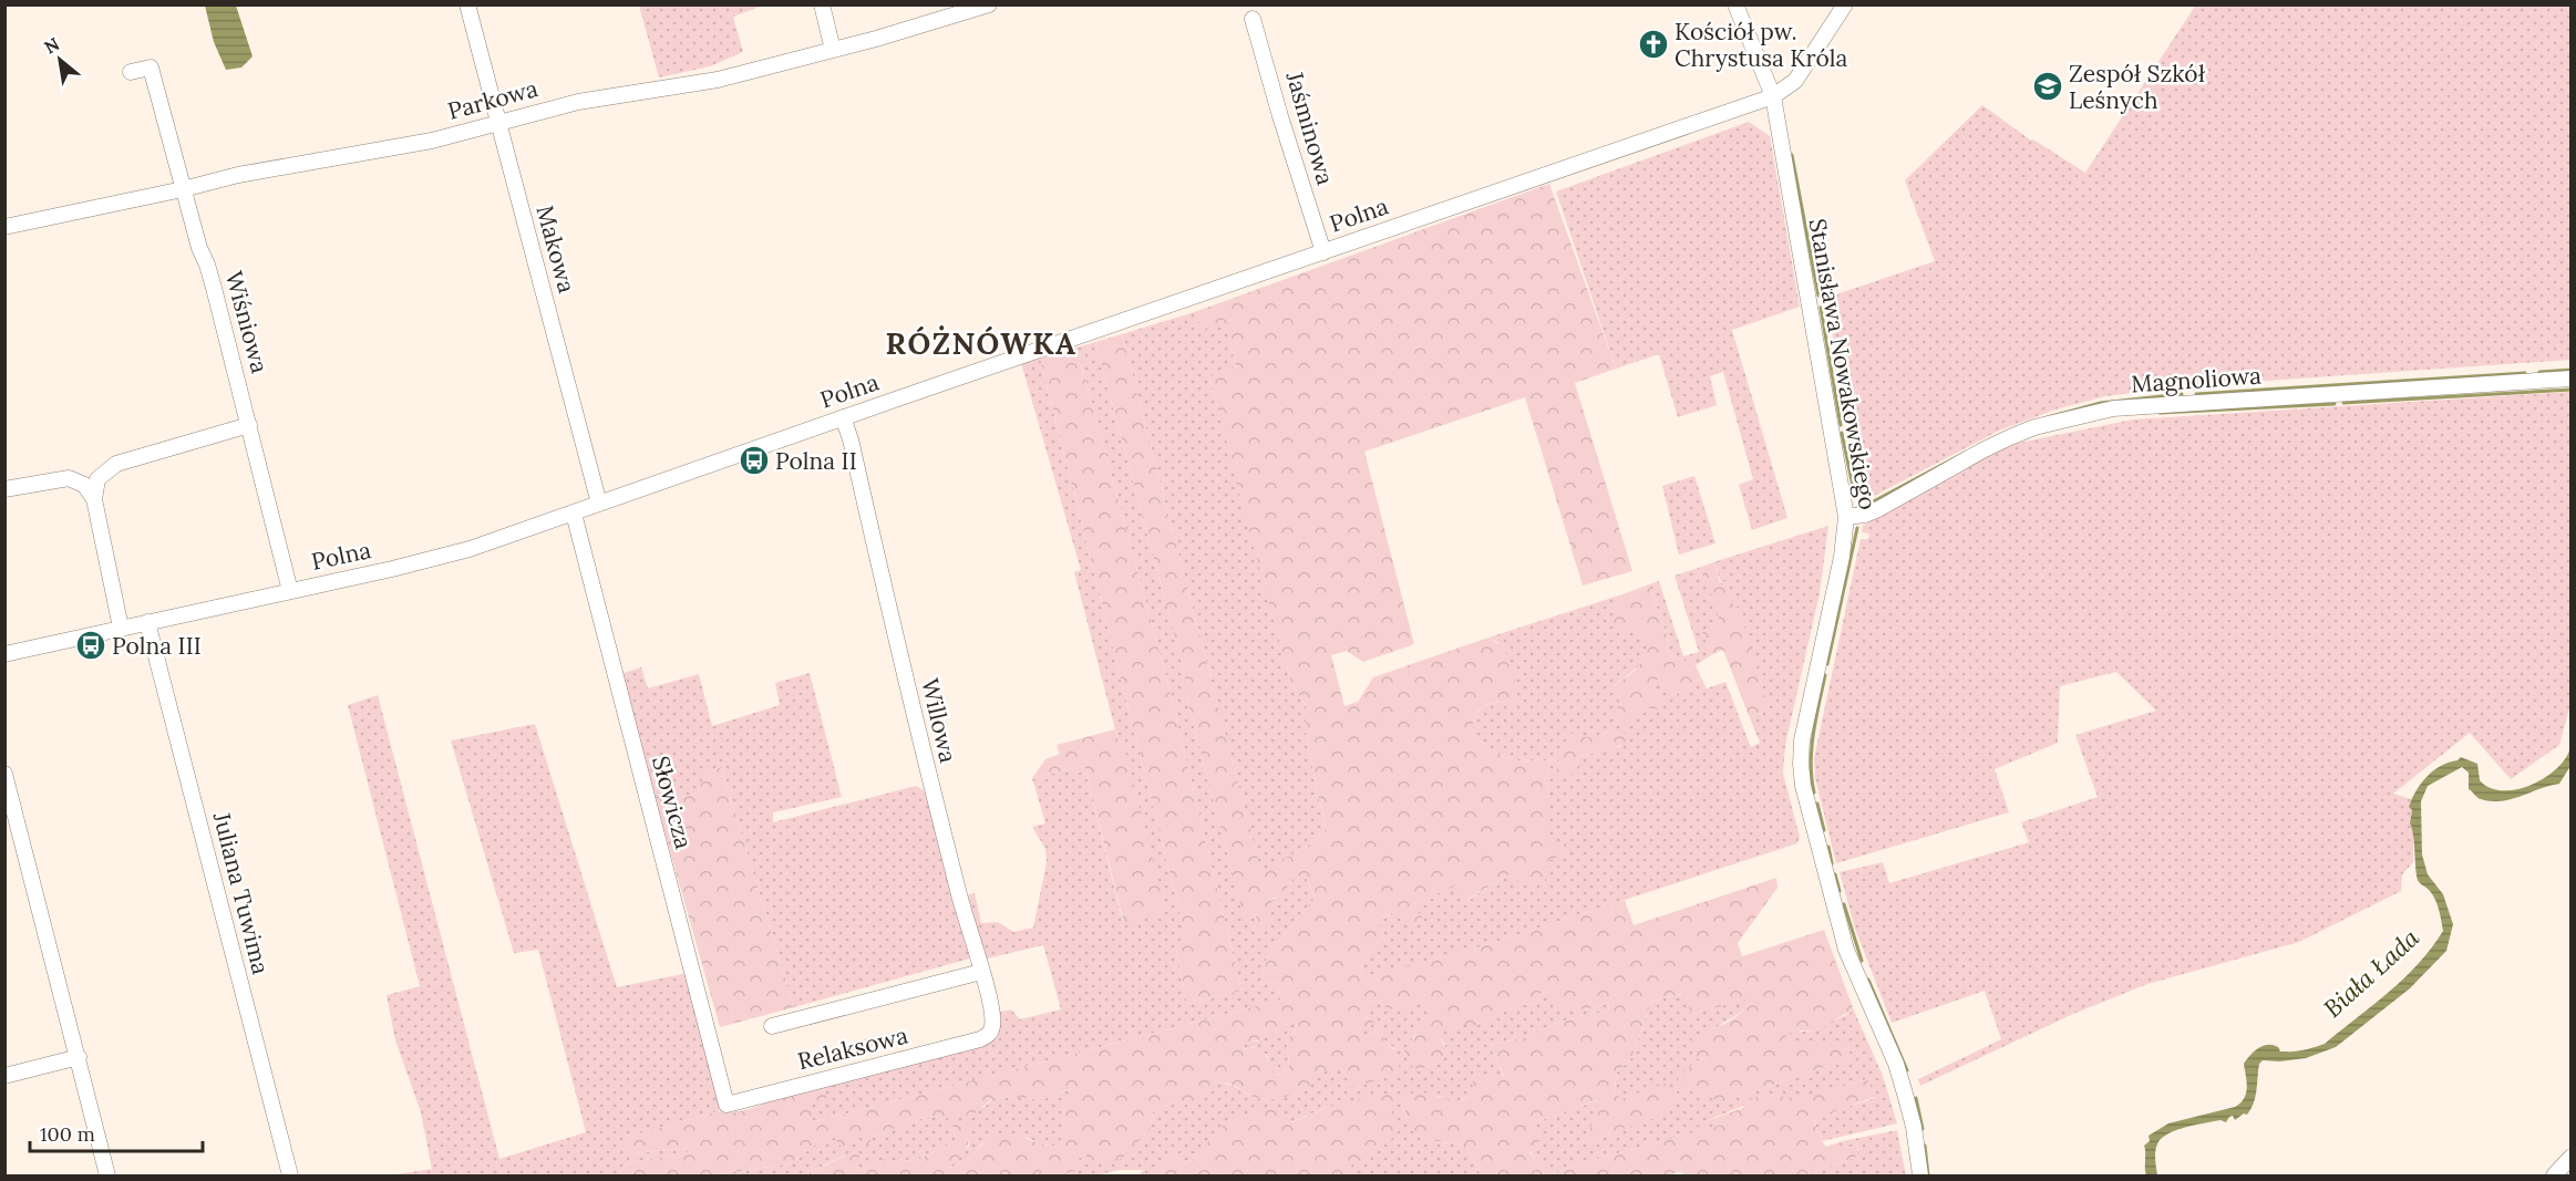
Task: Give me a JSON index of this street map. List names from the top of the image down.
{
  "streets": {
    "street": [
      "Parkowa",
      "Jaśminowa",
      "Polna",
      "Makowa",
      "Wiśniowa",
      "Stanisława Nowakowskiego",
      "Magnoliowa",
      "Willowa",
      "Słowicza",
      "Juliana Tuwima",
      "Relaksowa"
    ]
  },
  "crossings": [
    ["Parkowa", "Makowa"],
    ["Parkowa", "Wiśniowa"],
    ["Jaśminowa", "Polna"],
    ["Polna", "Makowa"],
    ["Polna", "Wiśniowa"],
    ["Polna", "Stanisława Nowakowskiego"],
    ["Polna", "Willowa"],
    ["Polna", "Słowicza"],
    ["Polna", "Juliana Tuwima"],
    ["Stanisława Nowakowskiego", "Magnoliowa"],
    ["Willowa", "Relaksowa"],
    ["Słowicza", "Relaksowa"]
  ],
  "districts": ["RÓŻNÓWKA"],
  "water": ["Biała Łada"],
  "places": {
    "church": ["Kościół pw. Chrystusa Króla"],
    "school or university": ["Zespół Szkół Leśnych"],
    "bus stop": ["Polna II", "Polna III"]
  },
  "scale_bar": "100 m",
  "north": "top left"
}
